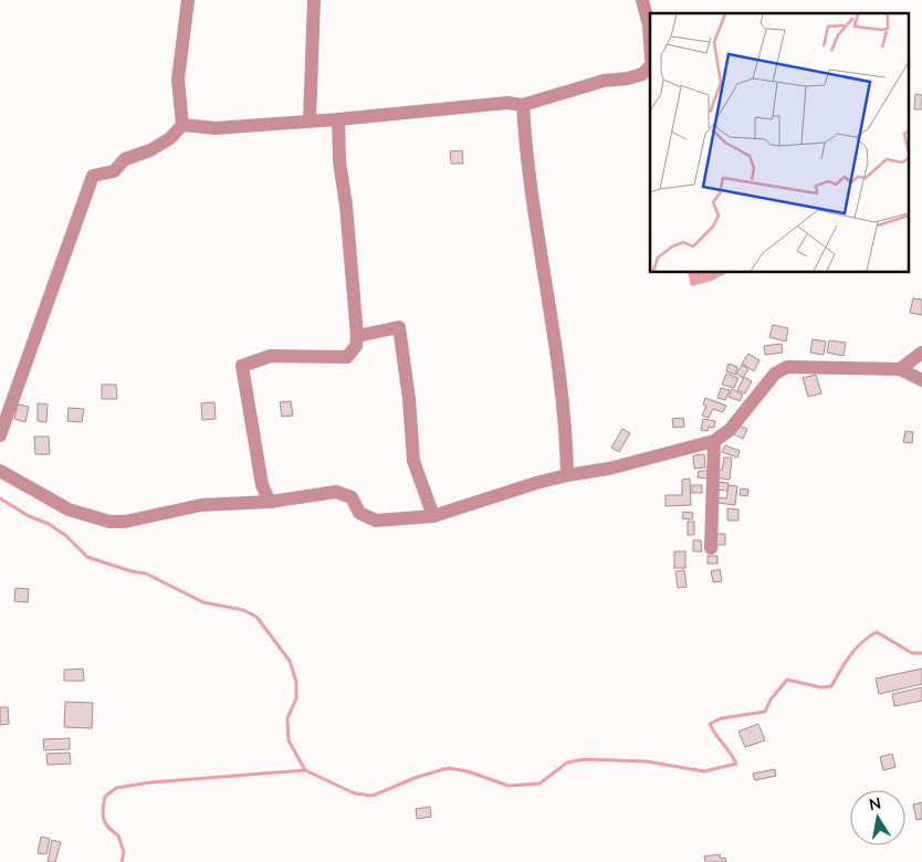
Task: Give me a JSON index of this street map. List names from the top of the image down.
{
  "north": "top"
}
